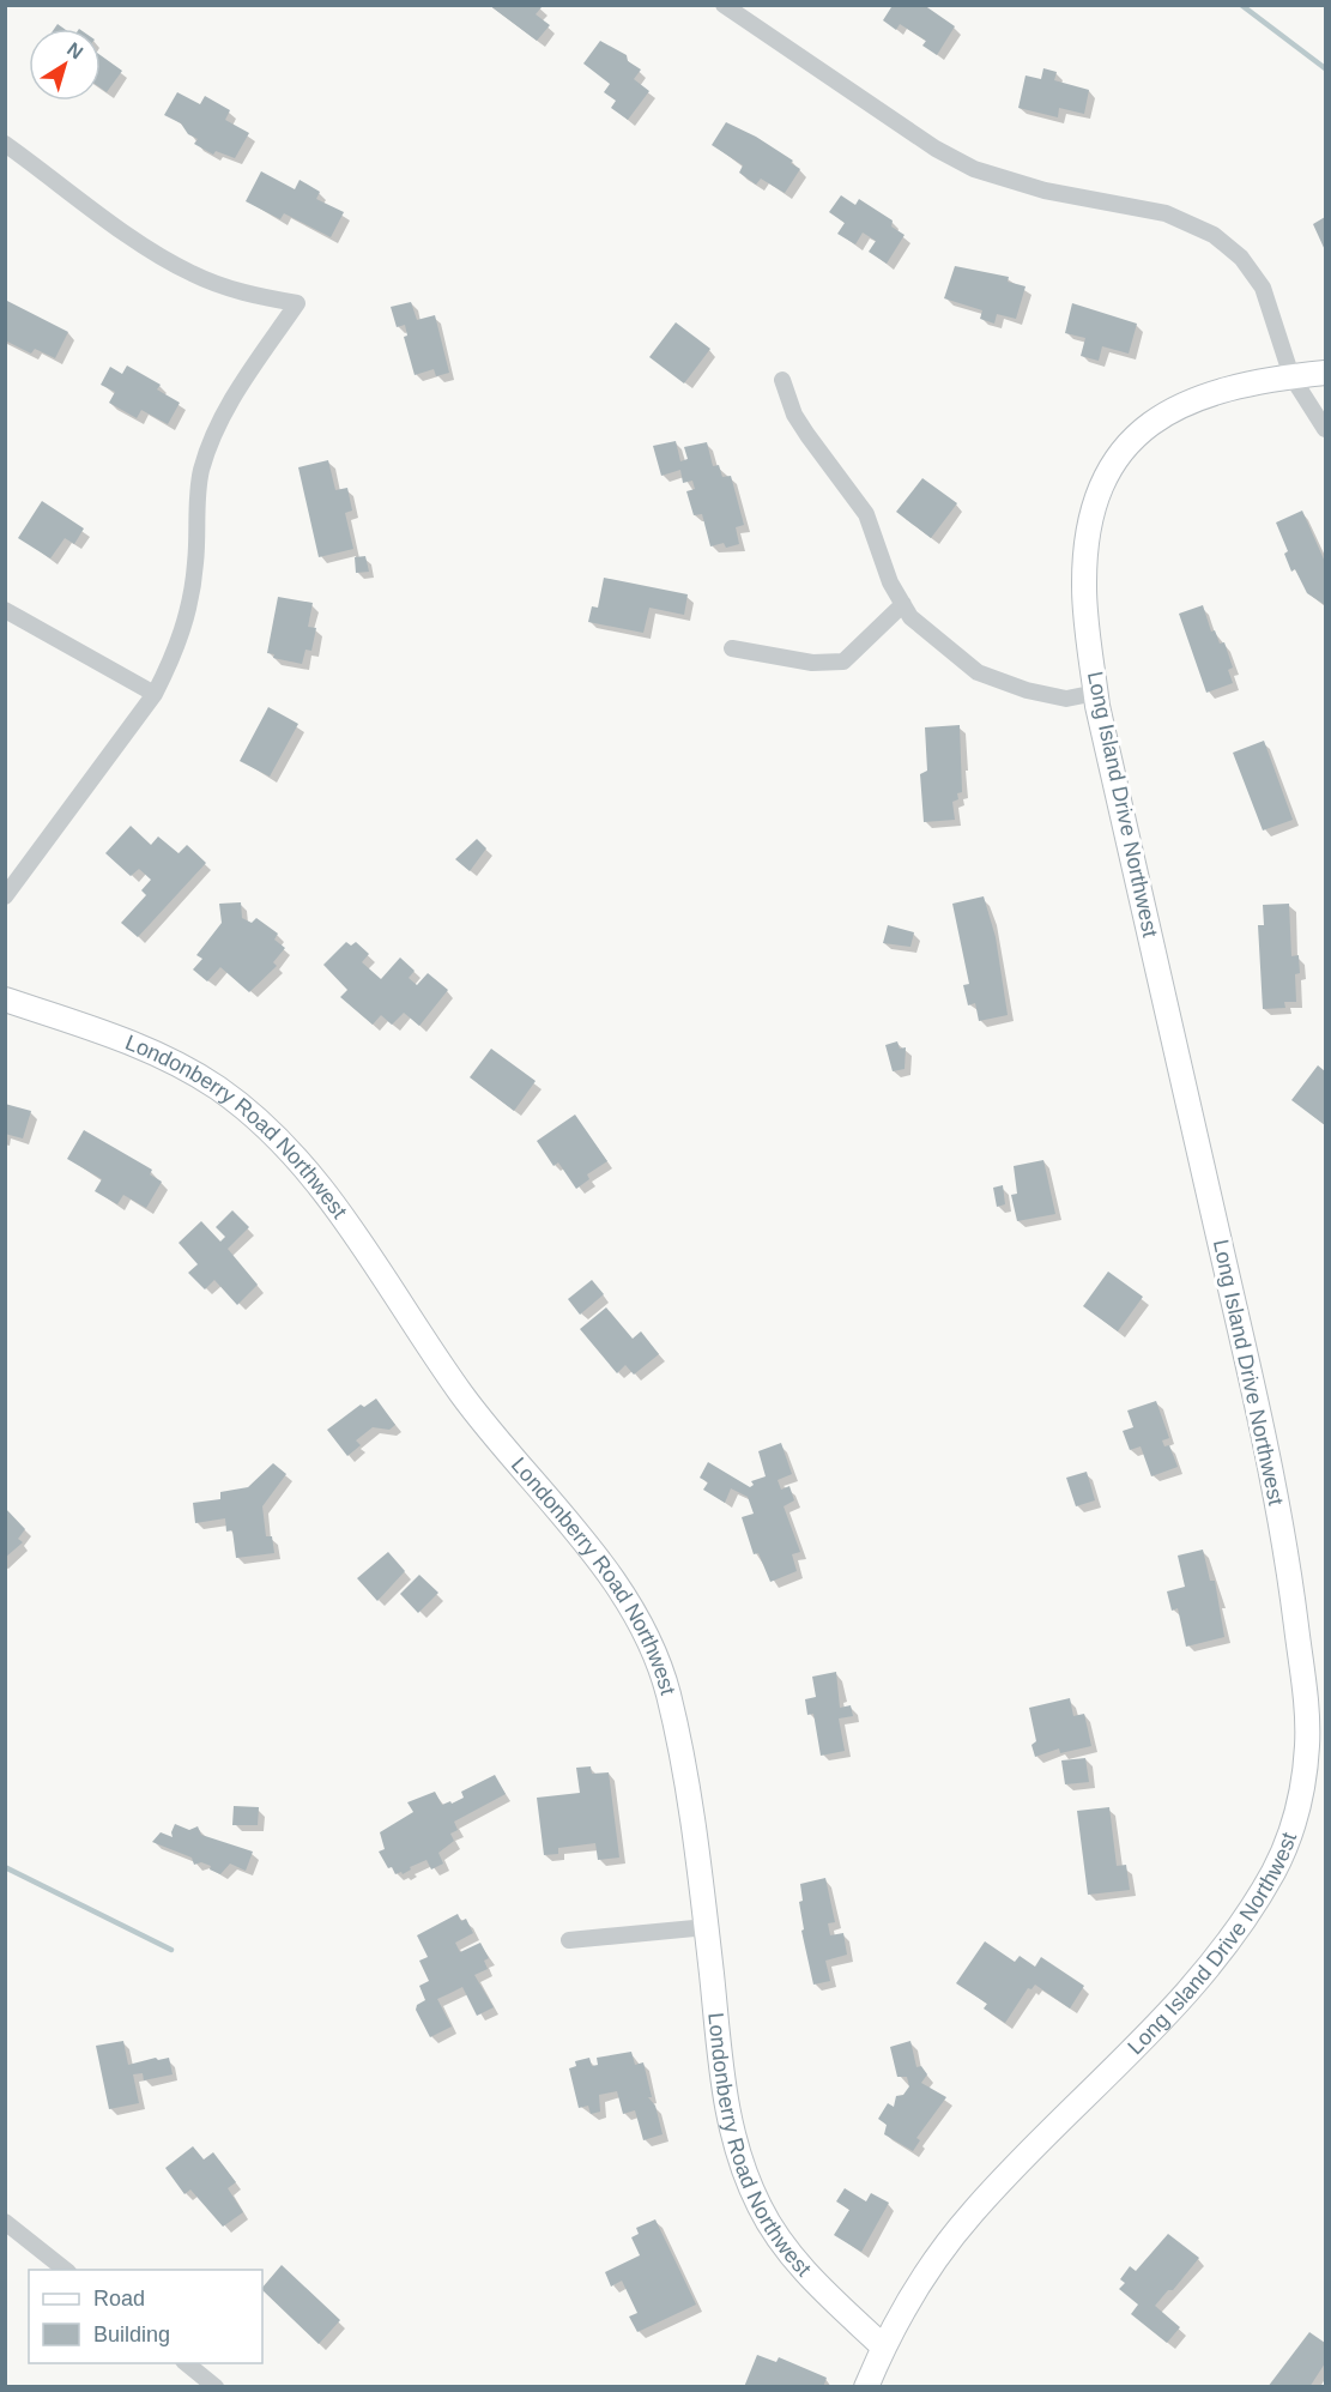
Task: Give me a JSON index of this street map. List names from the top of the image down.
{
  "streets": {
    "street": ["Long Island Drive Northwest", "Londonberry Road Northwest"]
  },
  "crossings": [
    ["Long Island Drive Northwest", "Londonberry Road Northwest"]
  ],
  "legend": ["Road", "Building"],
  "north": "top right"
}
